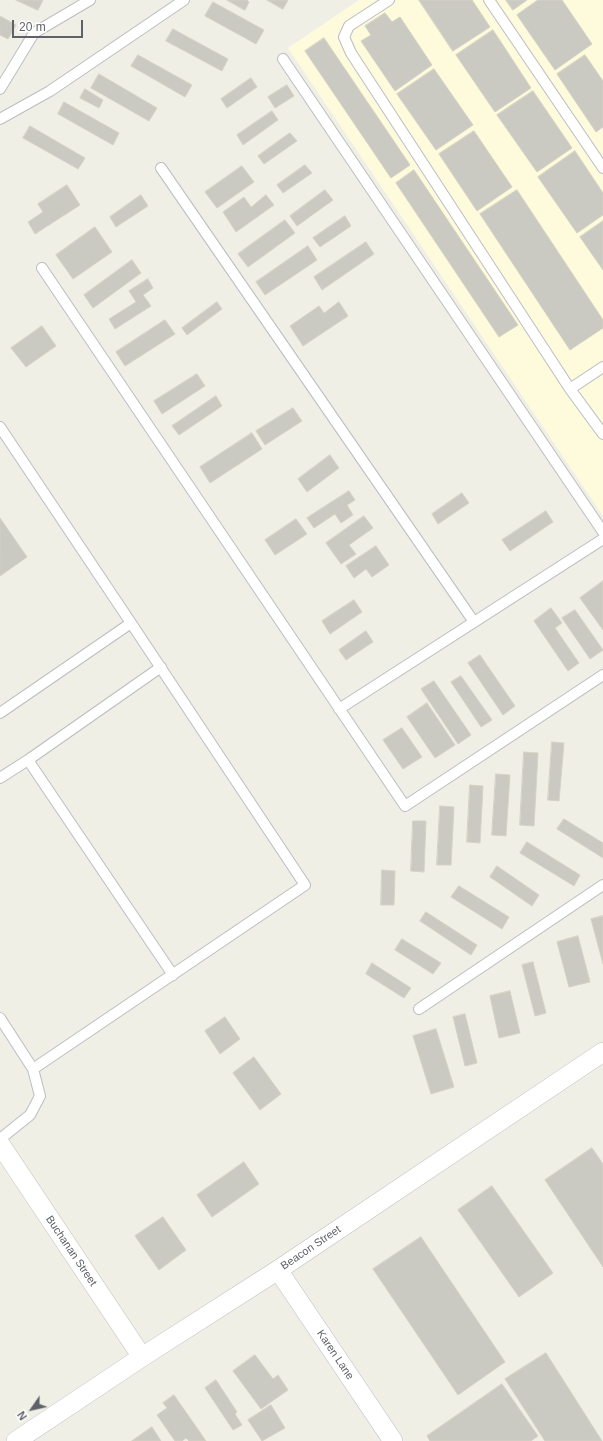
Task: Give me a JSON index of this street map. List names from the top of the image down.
{
  "streets": {
    "street": ["Beacon Street", "Buchanan Street", "Karen Lane"]
  },
  "crossings": [
    ["Beacon Street", "Buchanan Street"],
    ["Beacon Street", "Karen Lane"]
  ],
  "scale_bar": "20 m",
  "north": "bottom left"
}
